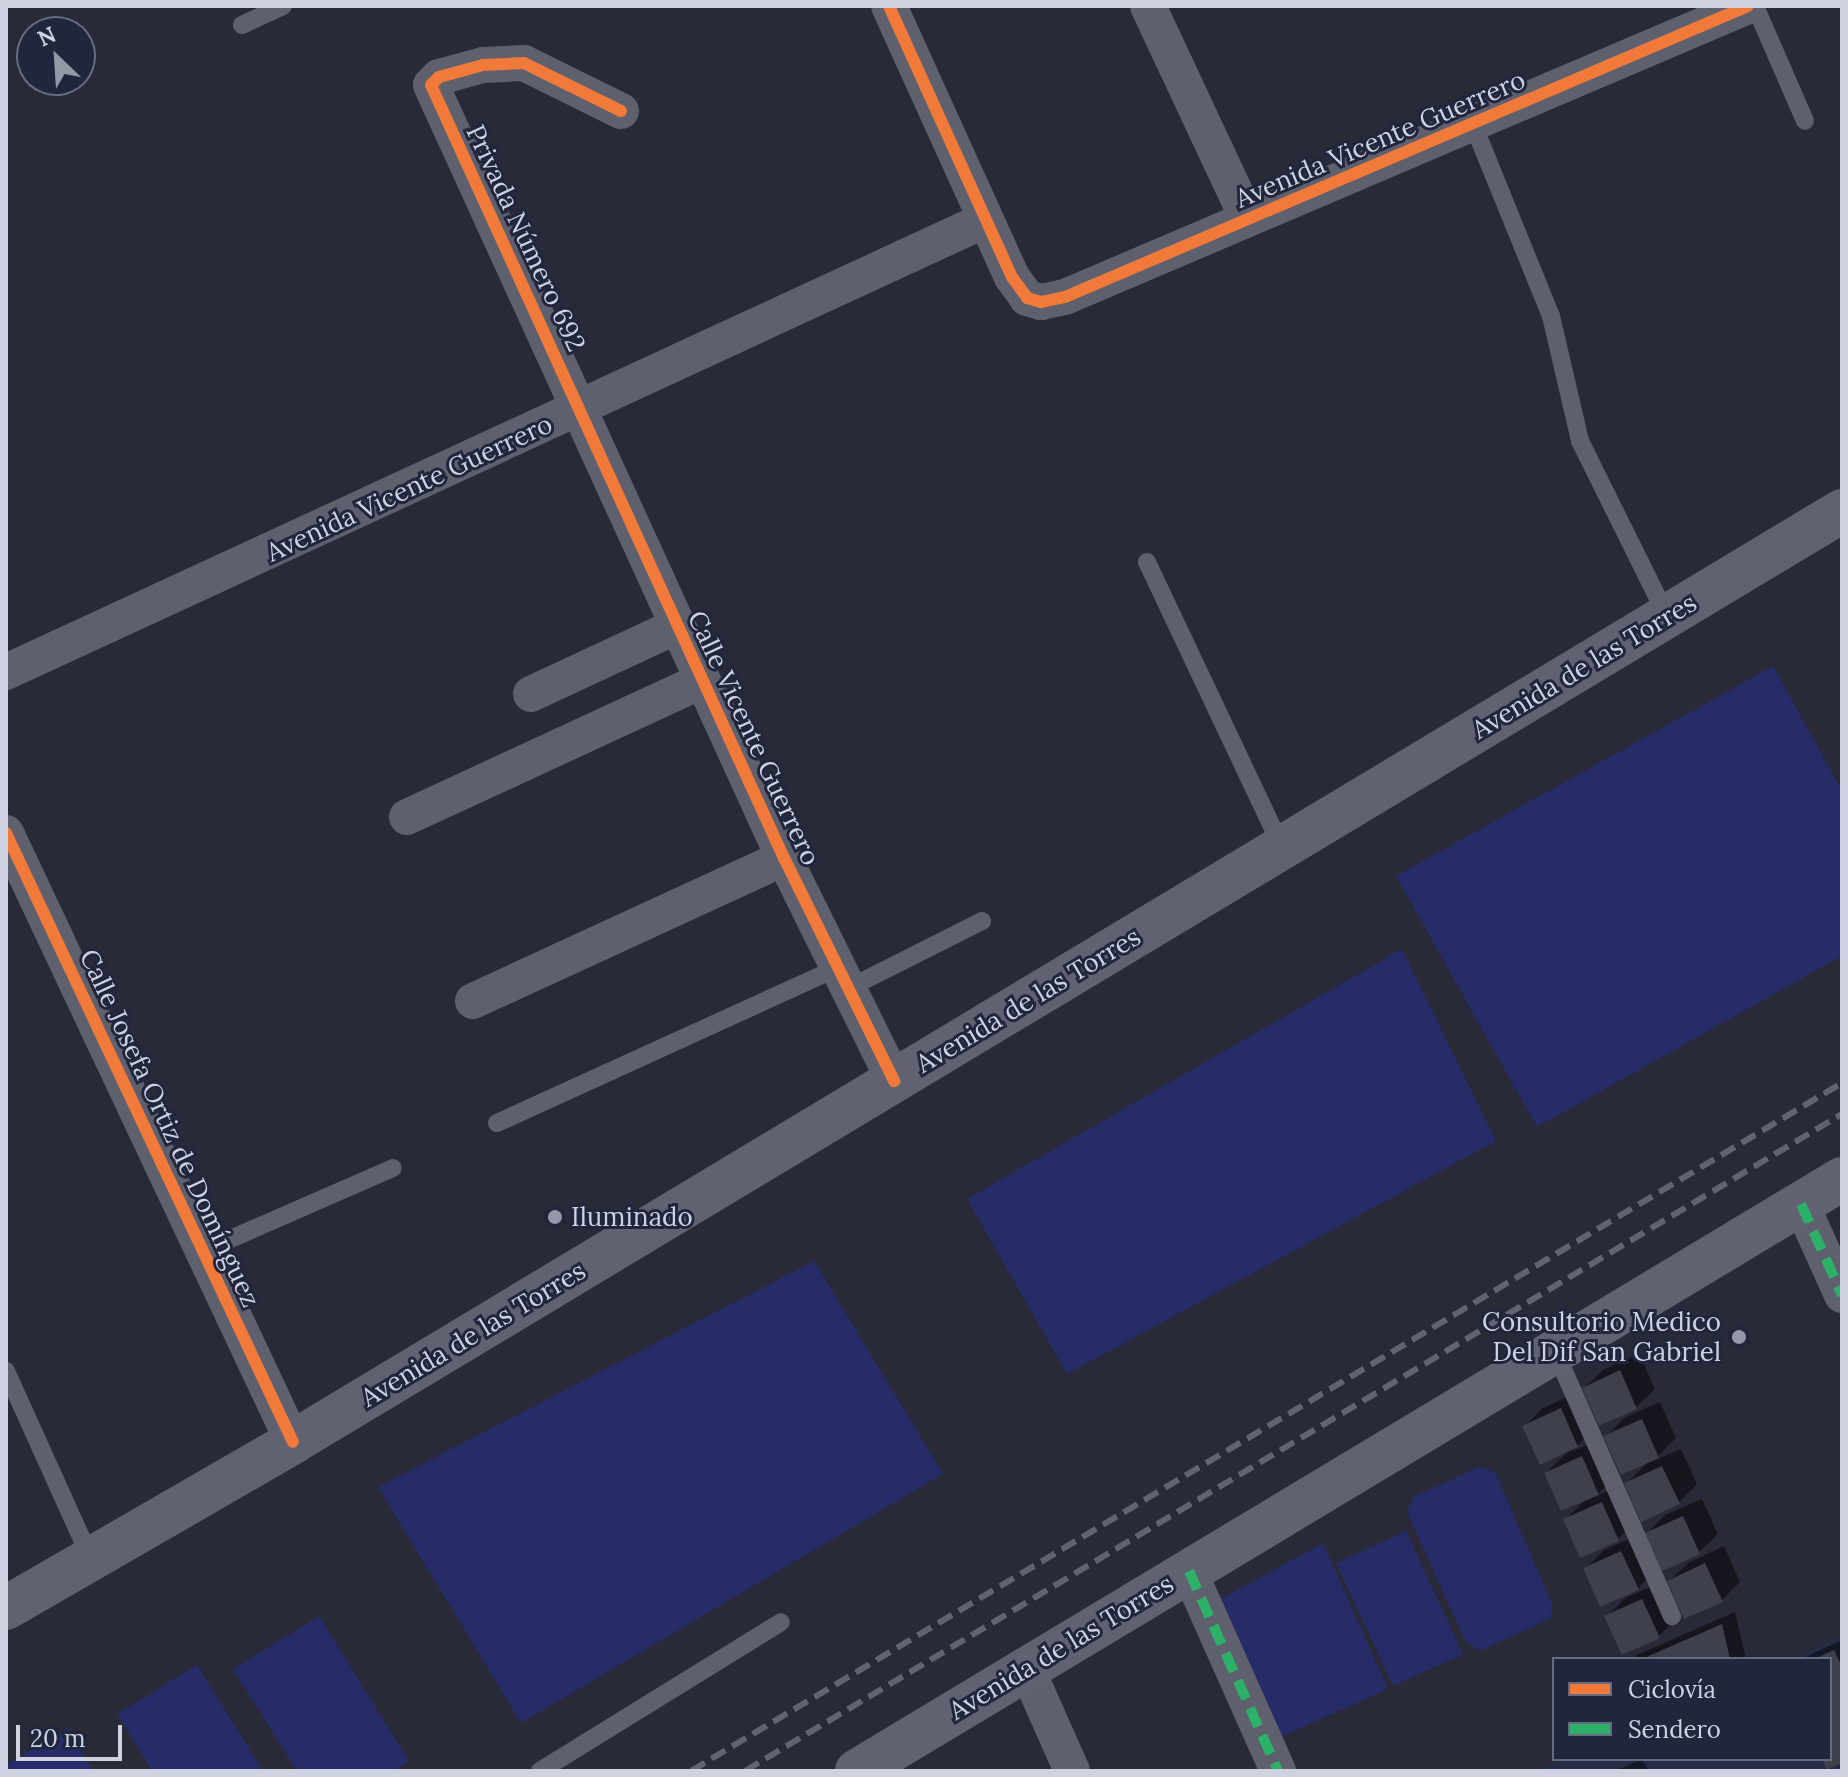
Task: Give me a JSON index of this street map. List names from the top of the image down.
{
  "streets": {
    "main road": ["Avenida de las Torres"],
    "street": [
      "Avenida Vicente Guerrero",
      "Privada Número 692",
      "Calle Vicente Guerrero",
      "Calle Josefa Ortiz de Domínguez"
    ]
  },
  "crossings": [
    ["Avenida Vicente Guerrero", "Privada Número 692"],
    ["Avenida Vicente Guerrero", "Calle Vicente Guerrero"],
    ["Privada Número 692", "Calle Vicente Guerrero"],
    ["Avenida de las Torres", "Calle Vicente Guerrero"],
    ["Avenida de las Torres", "Calle Josefa Ortiz de Domínguez"]
  ],
  "places": ["Iluminado", "Consultorio Medico Del Dif San Gabriel"],
  "legend": ["Ciclovía", "Sendero"],
  "scale_bar": "20 m",
  "north": "top left"
}
